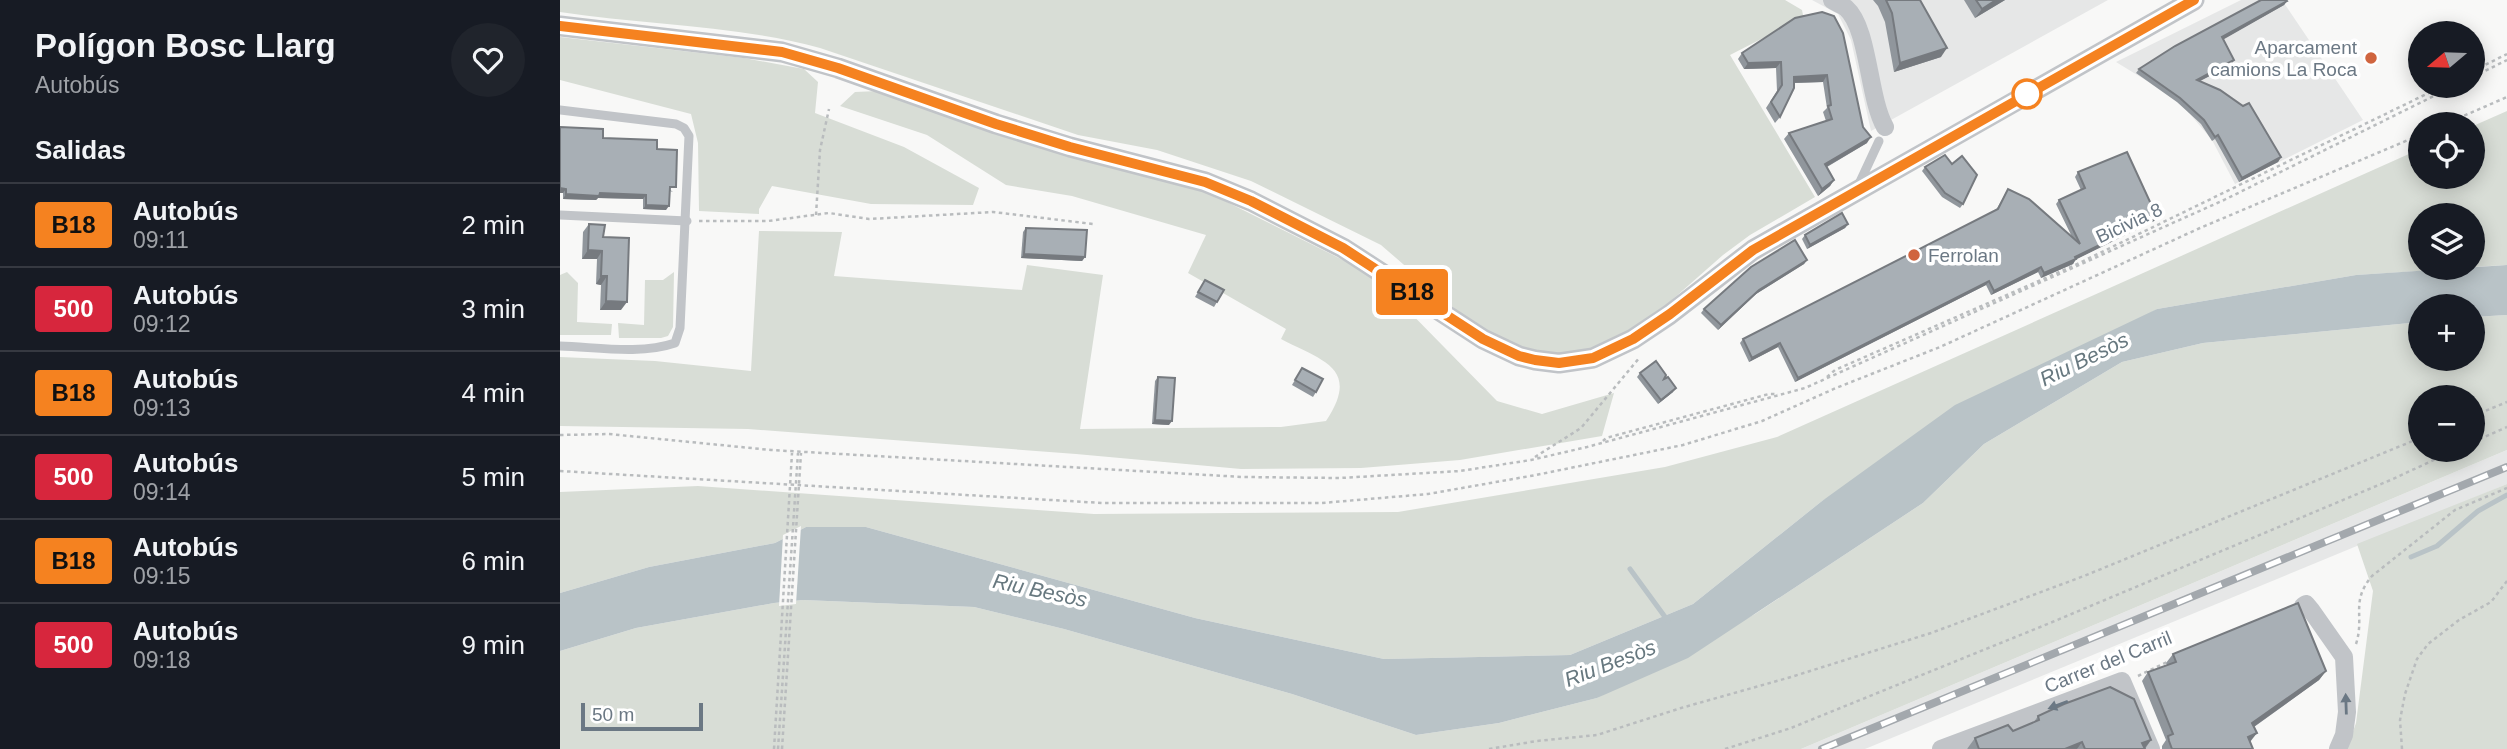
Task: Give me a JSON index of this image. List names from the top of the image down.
{
  "streets": {
    "street": ["Carrer del Carril"],
    "path": ["Bicivia 8"]
  },
  "water": ["Riu Besòs"],
  "places": ["Aparcament camions La Roca", "Ferrolan"],
  "lines": ["bus line B18"],
  "scale_bar": "50 m",
  "north": "left",
  "page": {
    "heading": [
      ["Polígon Bosc Llarg", "Autobús"],
      "Salidas"
    ],
    "on_map": "B18",
    "map_buttons": ["+", "−"],
    "list": [
      {
        "mark": "B18",
        "name": "Autobús",
        "note": "09:11",
        "value": "2 min"
      },
      {
        "mark": "500",
        "name": "Autobús",
        "note": "09:12",
        "value": "3 min"
      },
      {
        "mark": "B18",
        "name": "Autobús",
        "note": "09:13",
        "value": "4 min"
      },
      {
        "mark": "500",
        "name": "Autobús",
        "note": "09:14",
        "value": "5 min"
      },
      {
        "mark": "B18",
        "name": "Autobús",
        "note": "09:15",
        "value": "6 min"
      },
      {
        "mark": "500",
        "name": "Autobús",
        "note": "09:18",
        "value": "9 min"
      }
    ],
    "scale": "50 m"
  }
}
